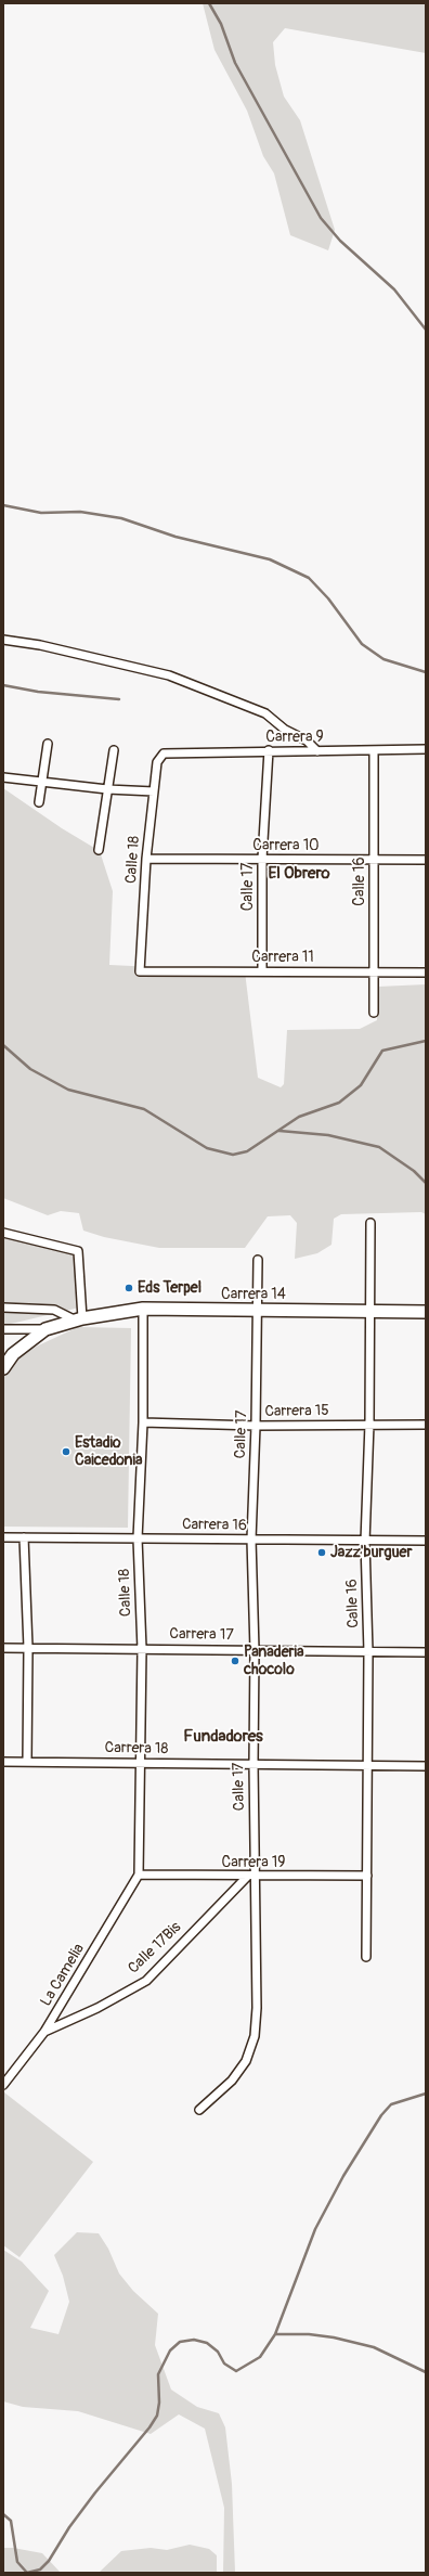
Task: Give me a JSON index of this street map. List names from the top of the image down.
{
  "streets": {
    "main road": ["Carrera 14"],
    "street": [
      "Carrera 9",
      "Carrera 10",
      "Calle 18",
      "Calle 16",
      "Calle 17",
      "Carrera 11",
      "Carrera 15",
      "Carrera 16",
      "Carrera 17",
      "Carrera 18",
      "Carrera 19",
      "Calle 17Bis",
      "La Camelia"
    ]
  },
  "crossings": [
    ["Carrera 9", "Calle 18"],
    ["Carrera 9", "Calle 16"],
    ["Carrera 9", "Calle 17"],
    ["Carrera 10", "Calle 18"],
    ["Carrera 10", "Calle 16"],
    ["Carrera 10", "Calle 17"],
    ["Calle 18", "Carrera 11"],
    ["Calle 18", "Carrera 14"],
    ["Calle 18", "Carrera 15"],
    ["Calle 18", "Carrera 16"],
    ["Calle 18", "Carrera 17"],
    ["Calle 18", "Carrera 18"],
    ["Calle 18", "Carrera 19"],
    ["Calle 18", "La Camelia"],
    ["Calle 16", "Carrera 11"],
    ["Calle 16", "Carrera 14"],
    ["Calle 16", "Carrera 15"],
    ["Calle 16", "Carrera 16"],
    ["Calle 16", "Carrera 17"],
    ["Calle 16", "Carrera 18"],
    ["Calle 16", "Carrera 19"],
    ["Calle 17", "Carrera 11"],
    ["Calle 17", "Carrera 14"],
    ["Calle 17", "Carrera 15"],
    ["Calle 17", "Carrera 16"],
    ["Calle 17", "Carrera 17"],
    ["Calle 17", "Carrera 18"],
    ["Calle 17", "Carrera 19"],
    ["Carrera 19", "Calle 17Bis"],
    ["Carrera 19", "La Camelia"],
    ["Calle 17Bis", "La Camelia"]
  ],
  "districts": ["El Obrero", "Fundadores"],
  "places": [
    "Eds Terpel",
    "Estadio Caicedonia",
    "Jazz'burguer",
    "Panaderia chocolo"
  ]
}
